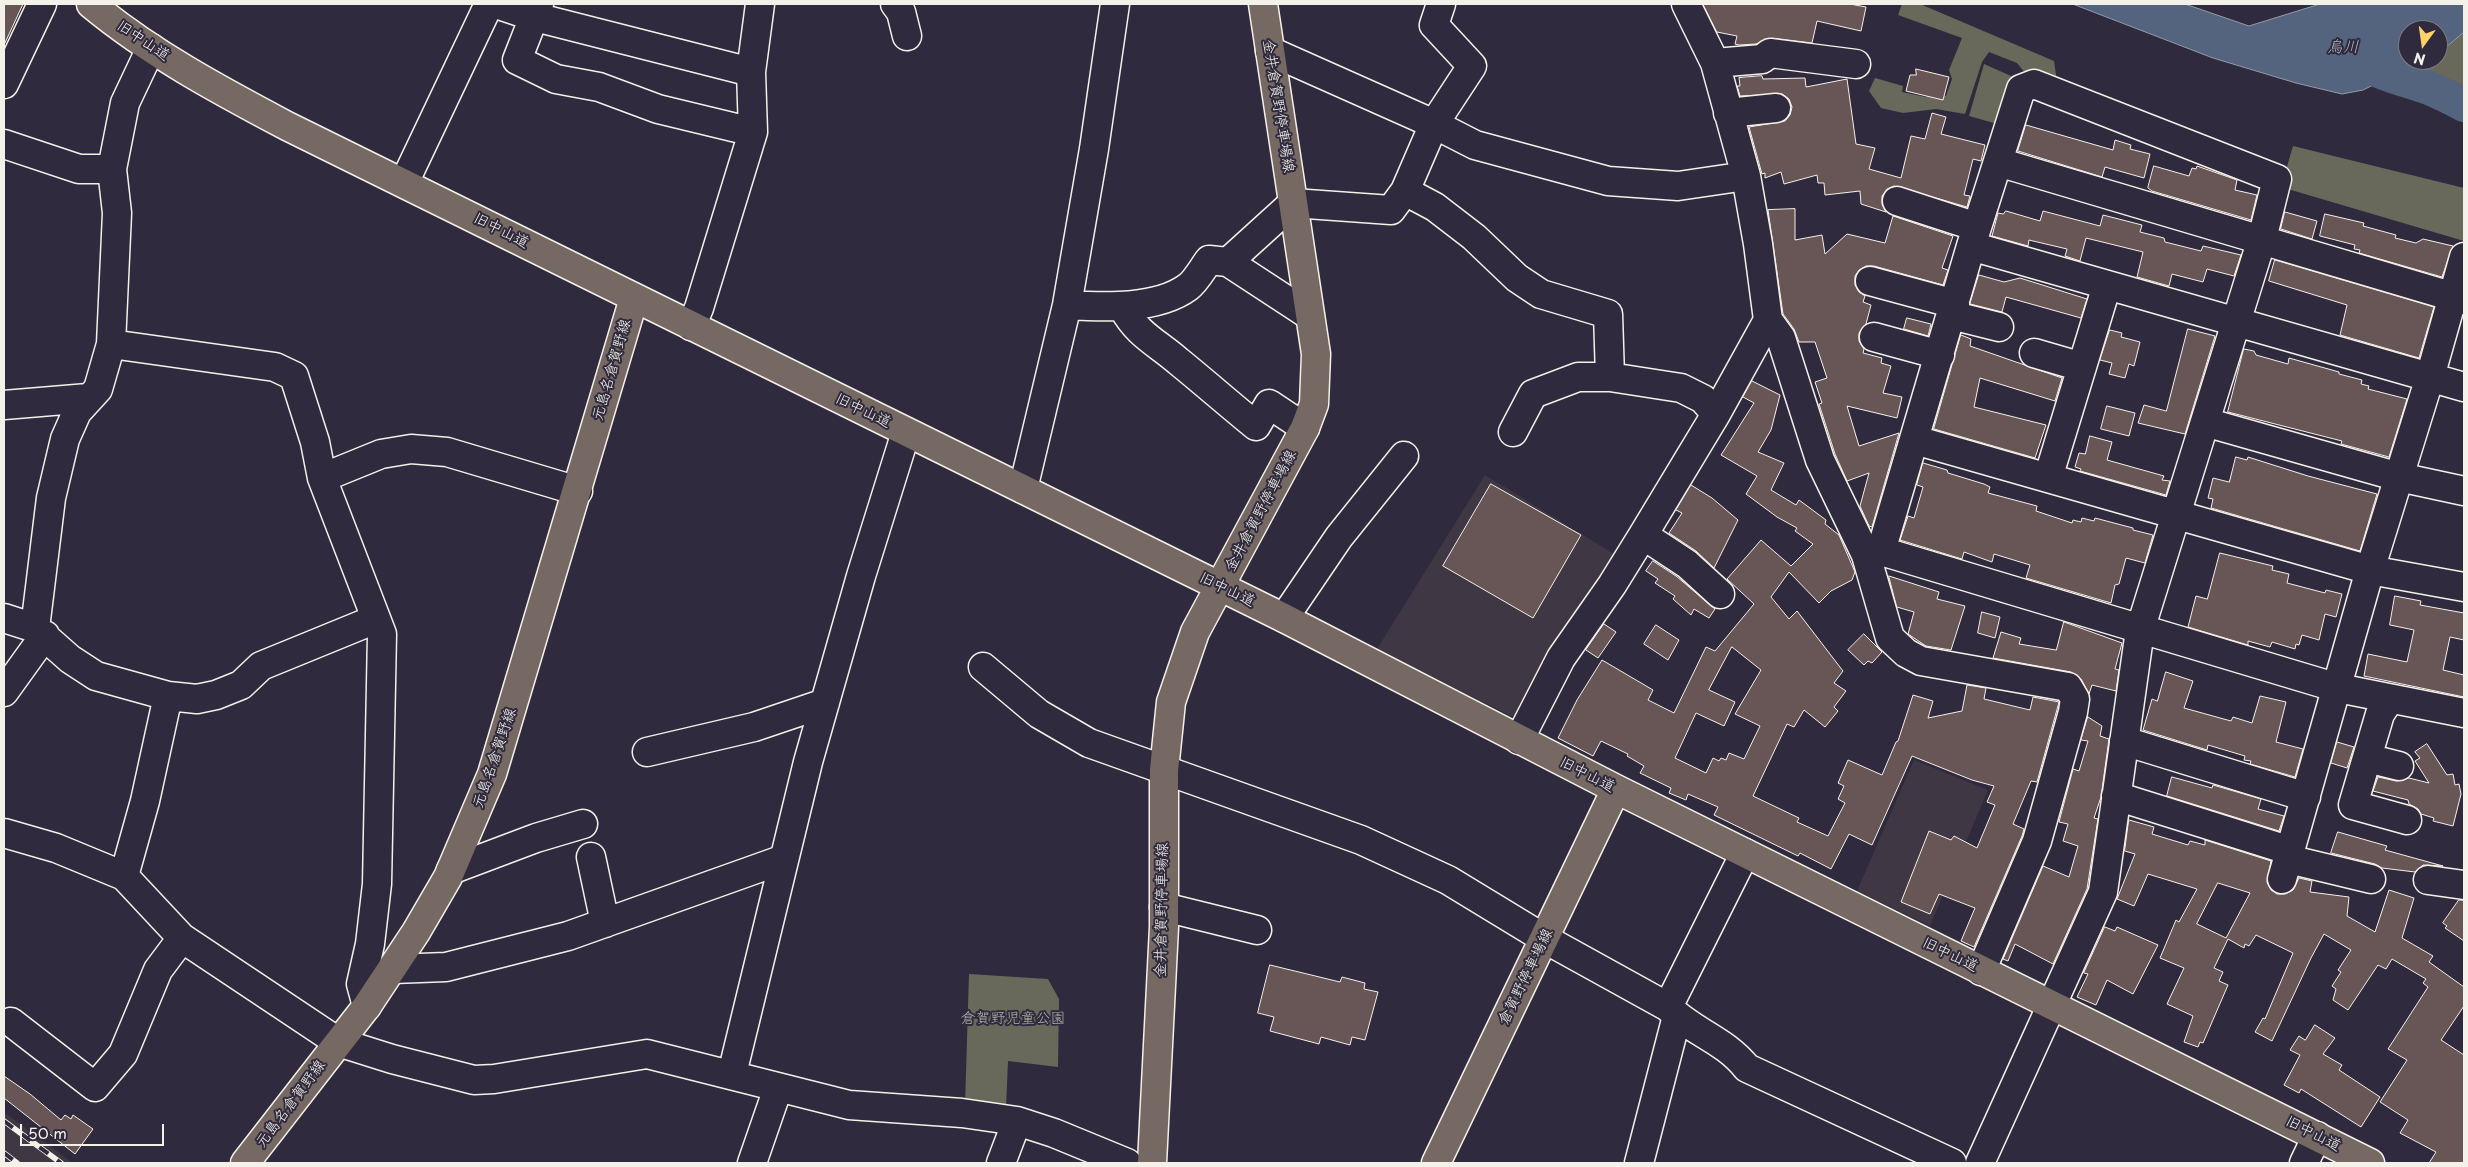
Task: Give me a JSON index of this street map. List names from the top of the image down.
{
  "streets": {
    "main road": [
      "旧中山道",
      "金井倉賀野停車場線",
      "元島名倉賀野線",
      "倉賀野停車場線"
    ]
  },
  "crossings": [
    ["旧中山道", "金井倉賀野停車場線"],
    ["旧中山道", "元島名倉賀野線"],
    ["旧中山道", "倉賀野停車場線"]
  ],
  "water": ["烏川"],
  "parks": ["倉賀野児童公園"],
  "scale_bar": "50 m",
  "north": "bottom"
}
